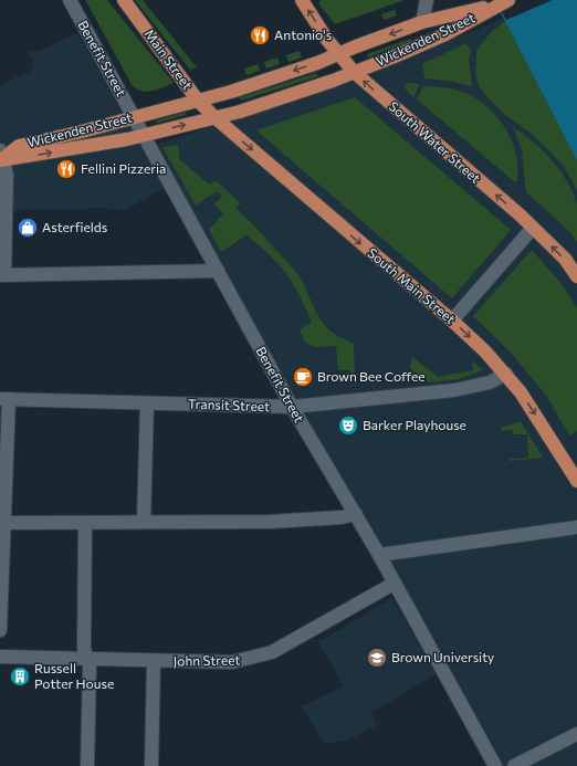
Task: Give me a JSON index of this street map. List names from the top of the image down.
{
  "streets": {
    "main road": [
      "Wickenden Street",
      "Main Street",
      "South Water Street",
      "South Main Street"
    ],
    "street": ["Benefit Street", "Transit Street", "John Street"]
  },
  "crossings": [
    ["Wickenden Street", "Benefit Street"],
    ["Wickenden Street", "Main Street"],
    ["Wickenden Street", "South Water Street"],
    ["Wickenden Street", "South Main Street"],
    ["Benefit Street", "Transit Street"],
    ["Benefit Street", "John Street"],
    ["Main Street", "South Main Street"],
    ["South Main Street", "Transit Street"]
  ],
  "one_way": ["South Water Street", "South Main Street"],
  "places": {
    "restaurant": ["Antonio's", "Fellini Pizzeria"],
    "shop": ["Asterfields"],
    "cafe": ["Brown Bee Coffee"],
    "theatre": ["Barker Playhouse"],
    "school or university": ["Brown University"],
    "building": ["Russell Potter House"]
  }
}
